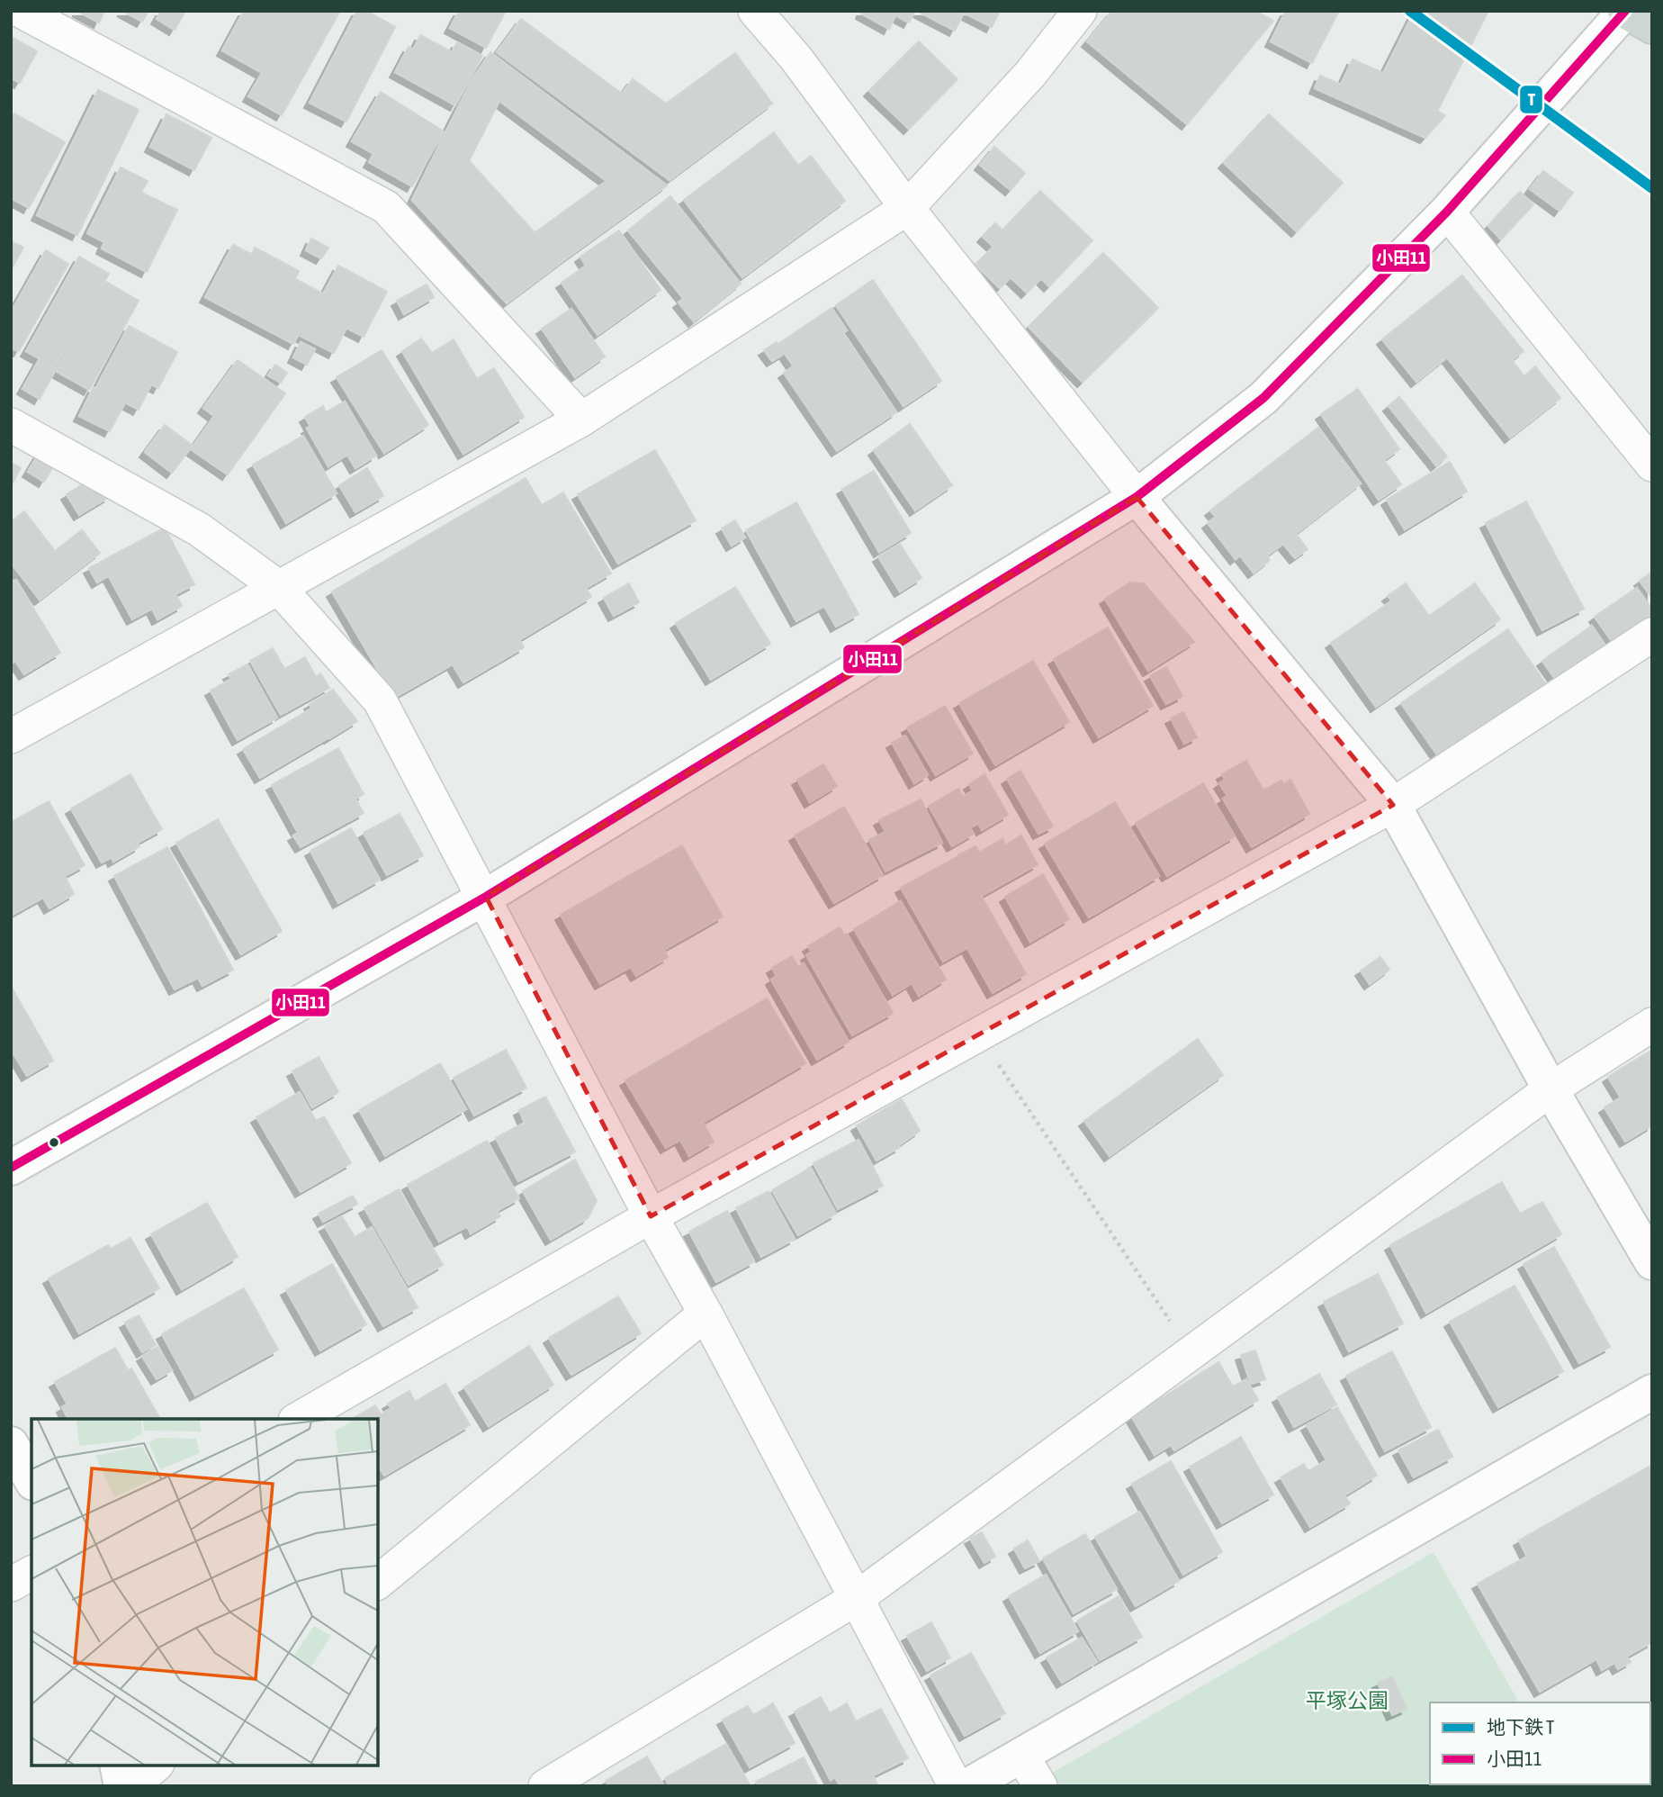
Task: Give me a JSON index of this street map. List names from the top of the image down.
{
  "parks": ["平塚公園"],
  "lines": ["metro line T", "transit line 小田11"],
  "legend": ["地下鉄 T", "小田11"]
}
